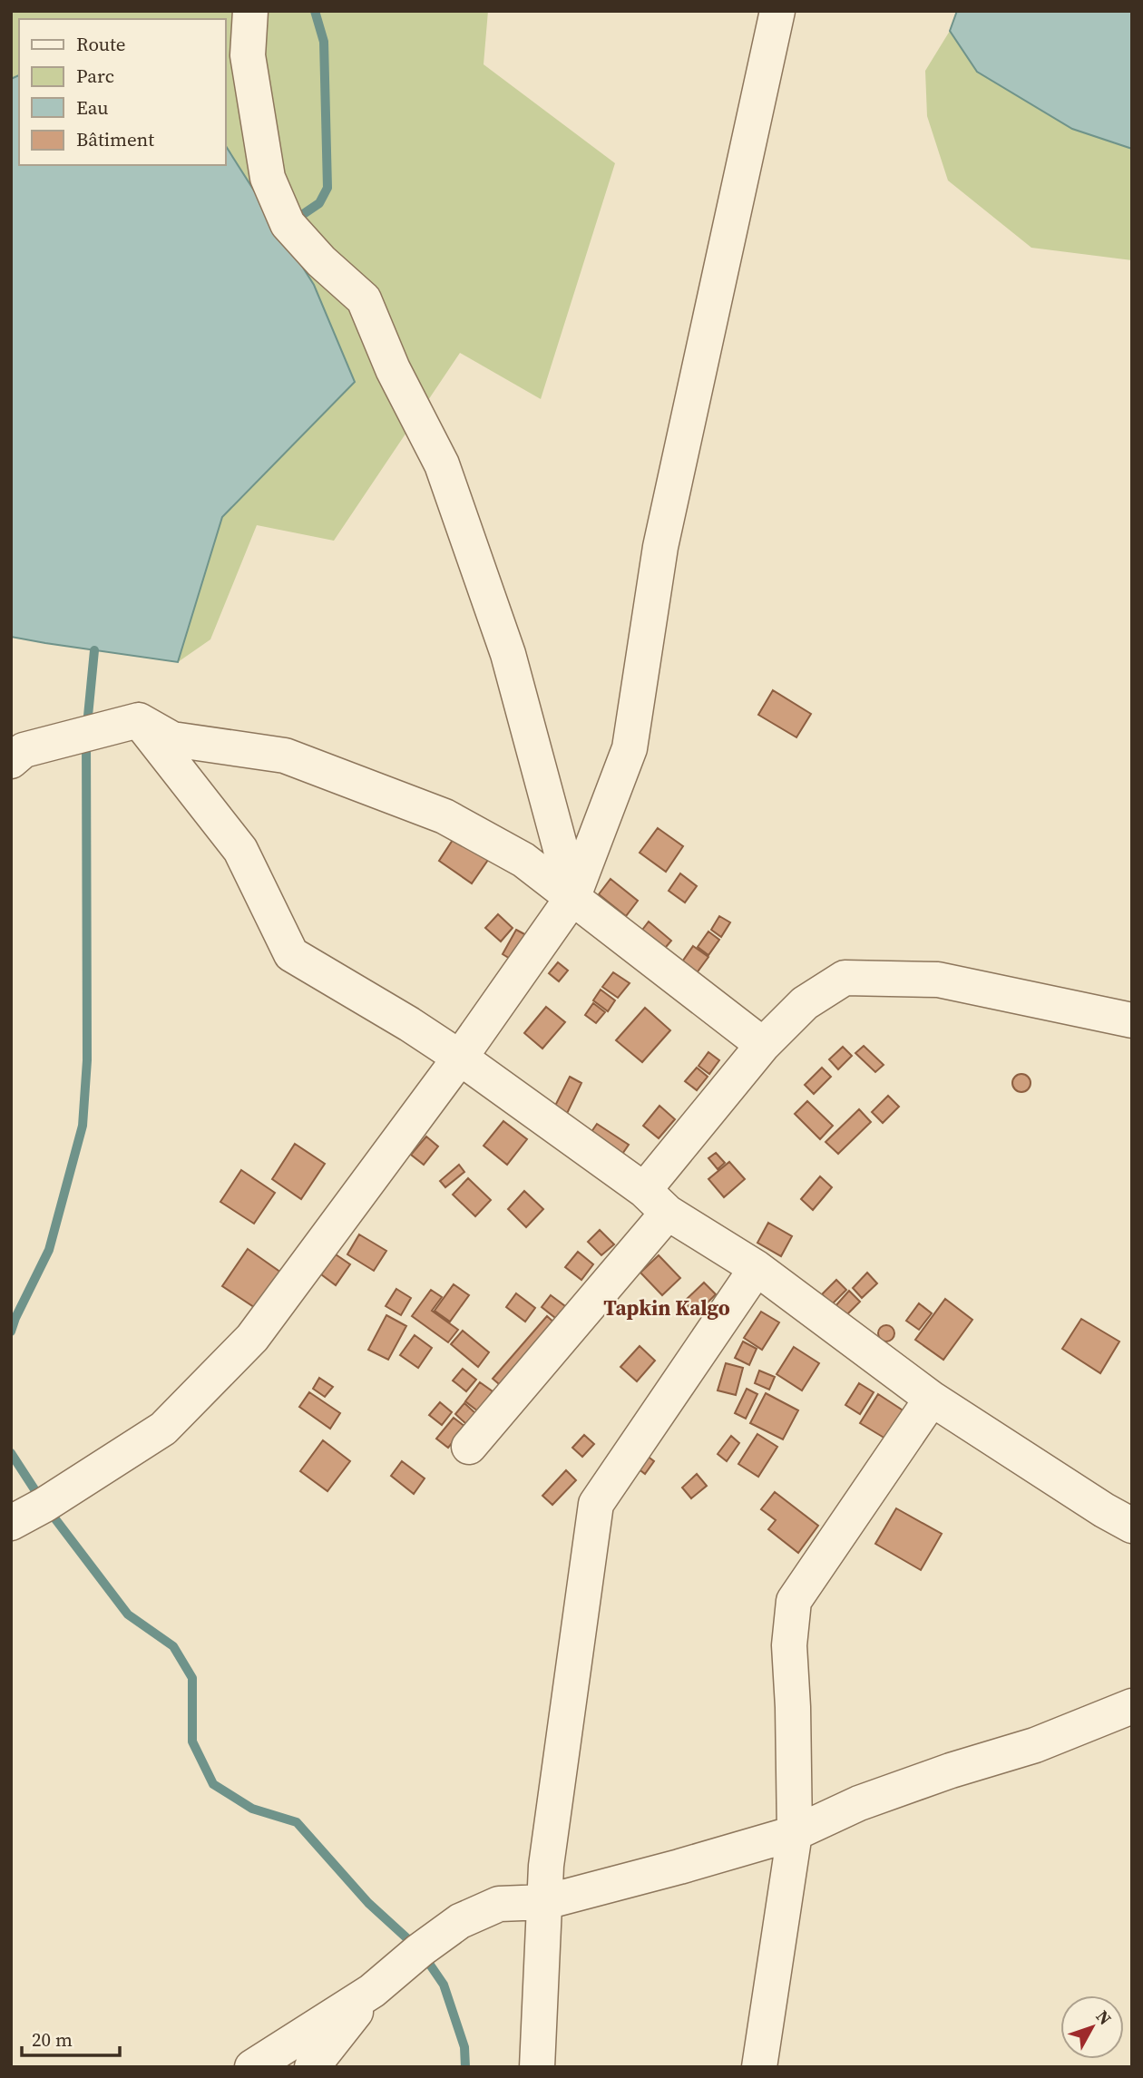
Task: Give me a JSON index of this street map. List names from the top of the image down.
{
  "districts": ["Tapkin Kalgo"],
  "legend": [
    "Route",
    "Parc",
    "Eau",
    "Bâtiment"
  ],
  "scale_bar": "20 m",
  "north": "top right"
}
